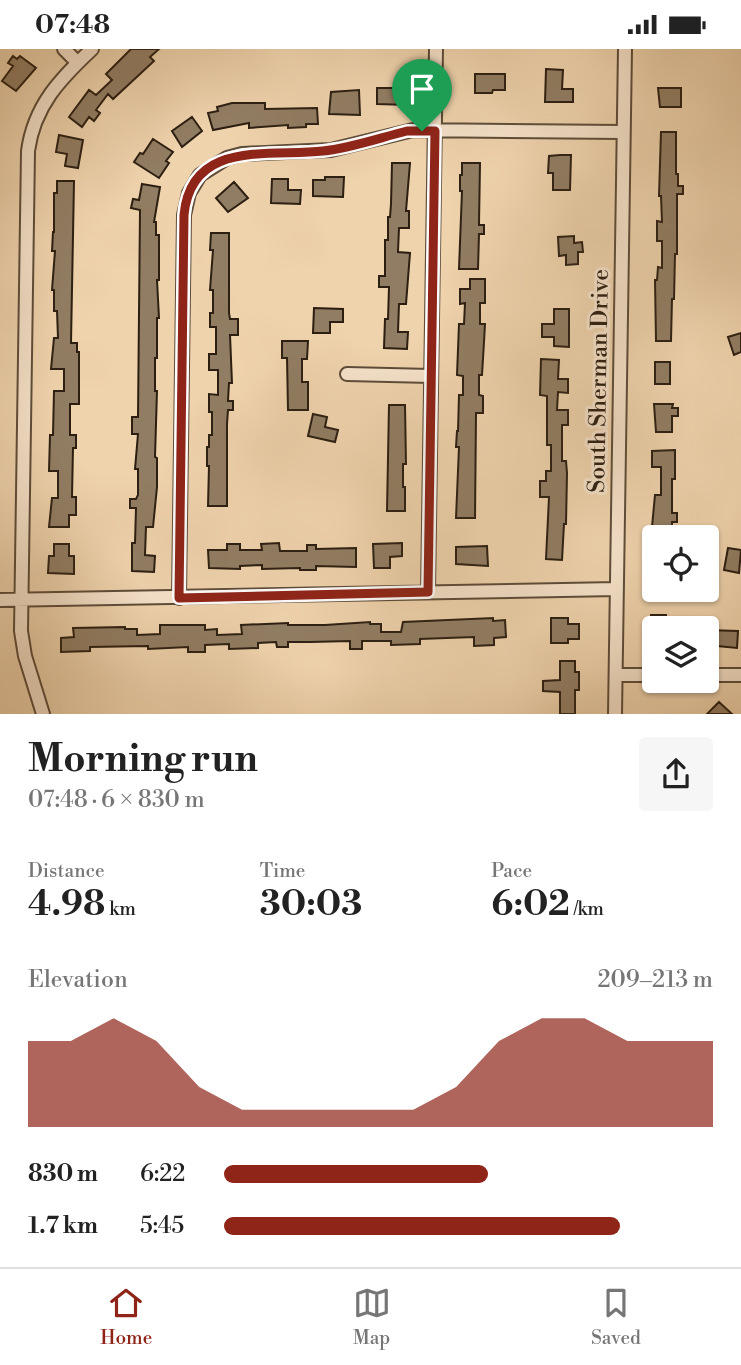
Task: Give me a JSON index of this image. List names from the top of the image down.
{
  "streets": {
    "street": ["South Sherman Drive"]
  },
  "page": {
    "status": "07:48",
    "heading": ["Morning run", "07:48 · 6 × 830 m"],
    "stats": [
      ["Distance", "4.98 km"],
      ["Time", "30:03"],
      ["Pace", "6:02 /km"]
    ],
    "chart": ["Elevation", "209–213 m"],
    "list": [
      {
        "name": "830 m",
        "note": "6:22"
      },
      {
        "name": "1.7 km",
        "note": "5:45"
      }
    ],
    "tabs": ["Home", "Map", "Saved"]
  }
}
